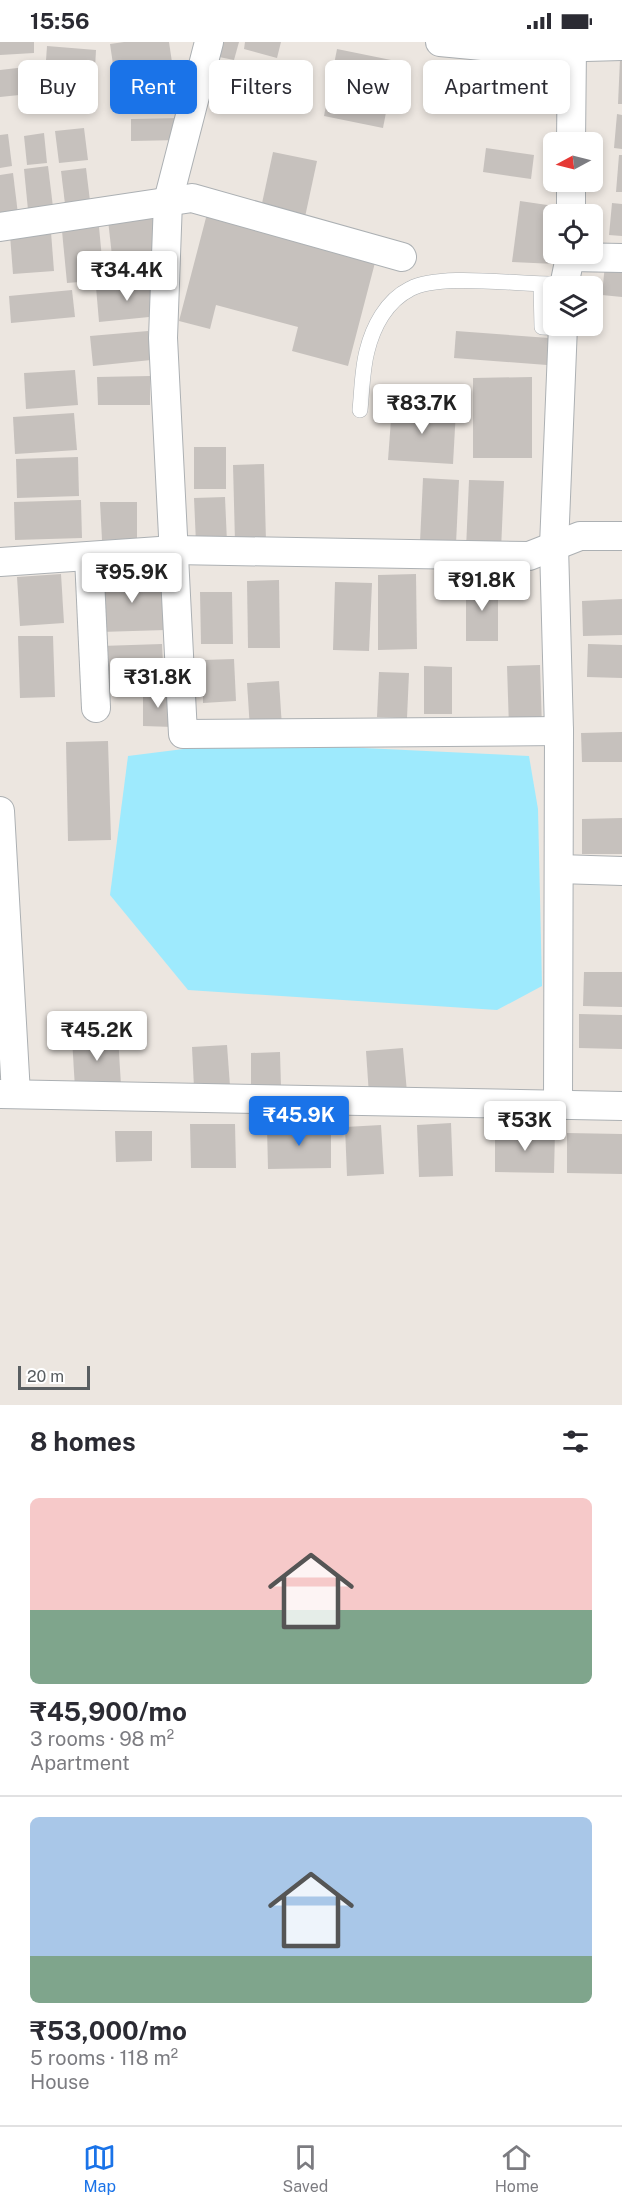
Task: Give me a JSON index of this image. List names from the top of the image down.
{
  "scale_bar": "20 m",
  "north": "left",
  "page": {
    "status": "15:56",
    "chip": [
      "Buy",
      "Rent",
      "Filters",
      "New",
      "Apartment"
    ],
    "price": [
      "₹34.4K",
      "₹83.7K",
      "₹95.9K",
      "₹91.8K",
      "₹31.8K",
      "₹45.2K",
      "₹45.9K",
      "₹53K"
    ],
    "scale": "20 m",
    "heading": "8 homes",
    "list": [
      {
        "name": "₹45,900/mo",
        "note": "3 rooms · 98 m² · Apartment"
      },
      {
        "name": "₹53,000/mo",
        "note": "5 rooms · 118 m² · House"
      }
    ],
    "tabs": ["Map", "Saved", "Home"]
  }
}
